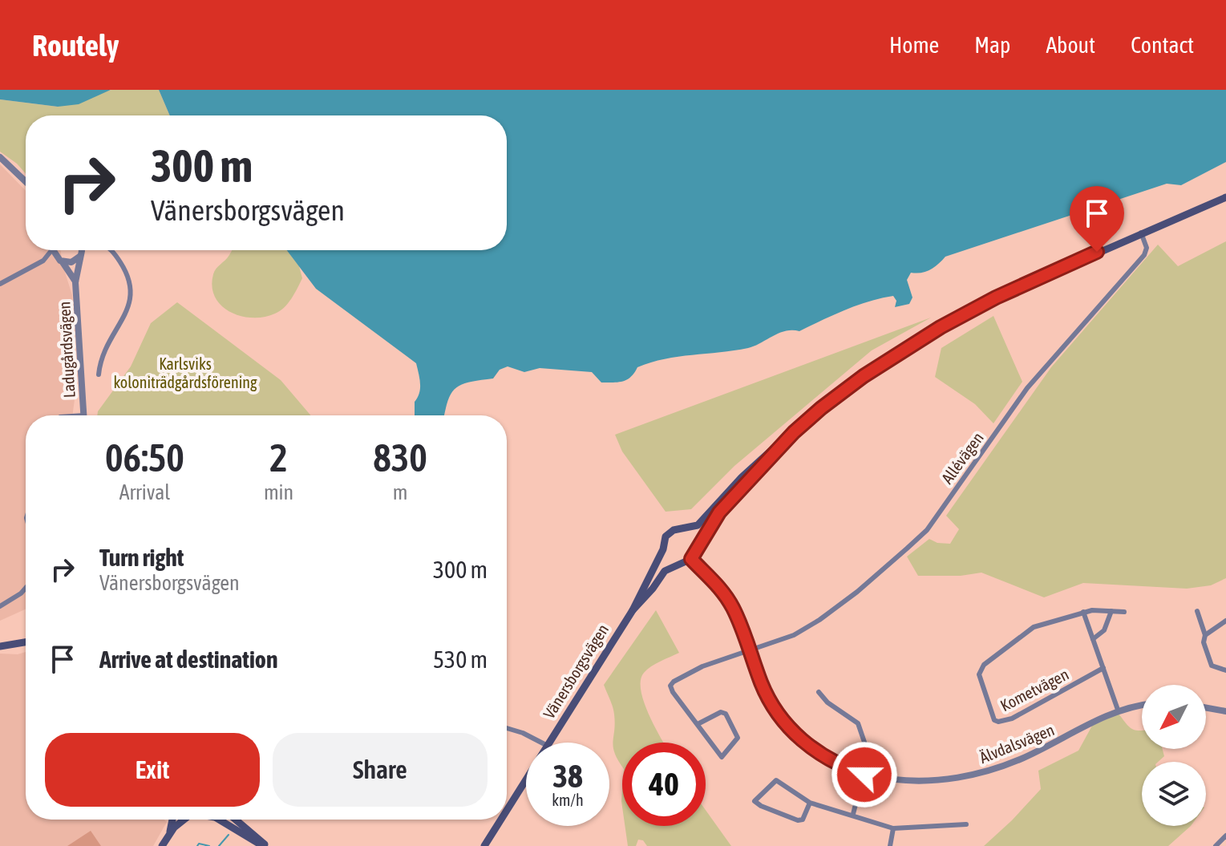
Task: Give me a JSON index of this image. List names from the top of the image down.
{
  "streets": {
    "main road": ["Vänersborgsvägen"],
    "street": [
      "Ladugårdsvägen",
      "Allévägen",
      "Kometvägen",
      "Älvdalsvägen"
    ]
  },
  "crossings": [
    ["Allévägen", "Vänersborgsvägen"],
    ["Allévägen", "Älvdalsvägen"],
    ["Vänersborgsvägen", "Älvdalsvägen"]
  ],
  "parks": ["Karlsviks koloniträdgårdsförening"],
  "north": "bottom left",
  "page": {
    "header": "Routely",
    "nav": [
      "Home",
      "Map",
      "About",
      "Contact"
    ],
    "turn": ["300 m", "Vänersborgsvägen"],
    "eta": [
      "06:50",
      "Arrival",
      "2",
      "min",
      "830",
      "m"
    ],
    "list": [
      {
        "name": "Turn right",
        "note": "Vänersborgsvägen",
        "value": "300 m"
      },
      {
        "name": "Arrive at destination",
        "value": "530 m"
      }
    ],
    "buttons": ["Exit", "Share"],
    "speed": "38 km/h",
    "limit": "40"
  }
}
